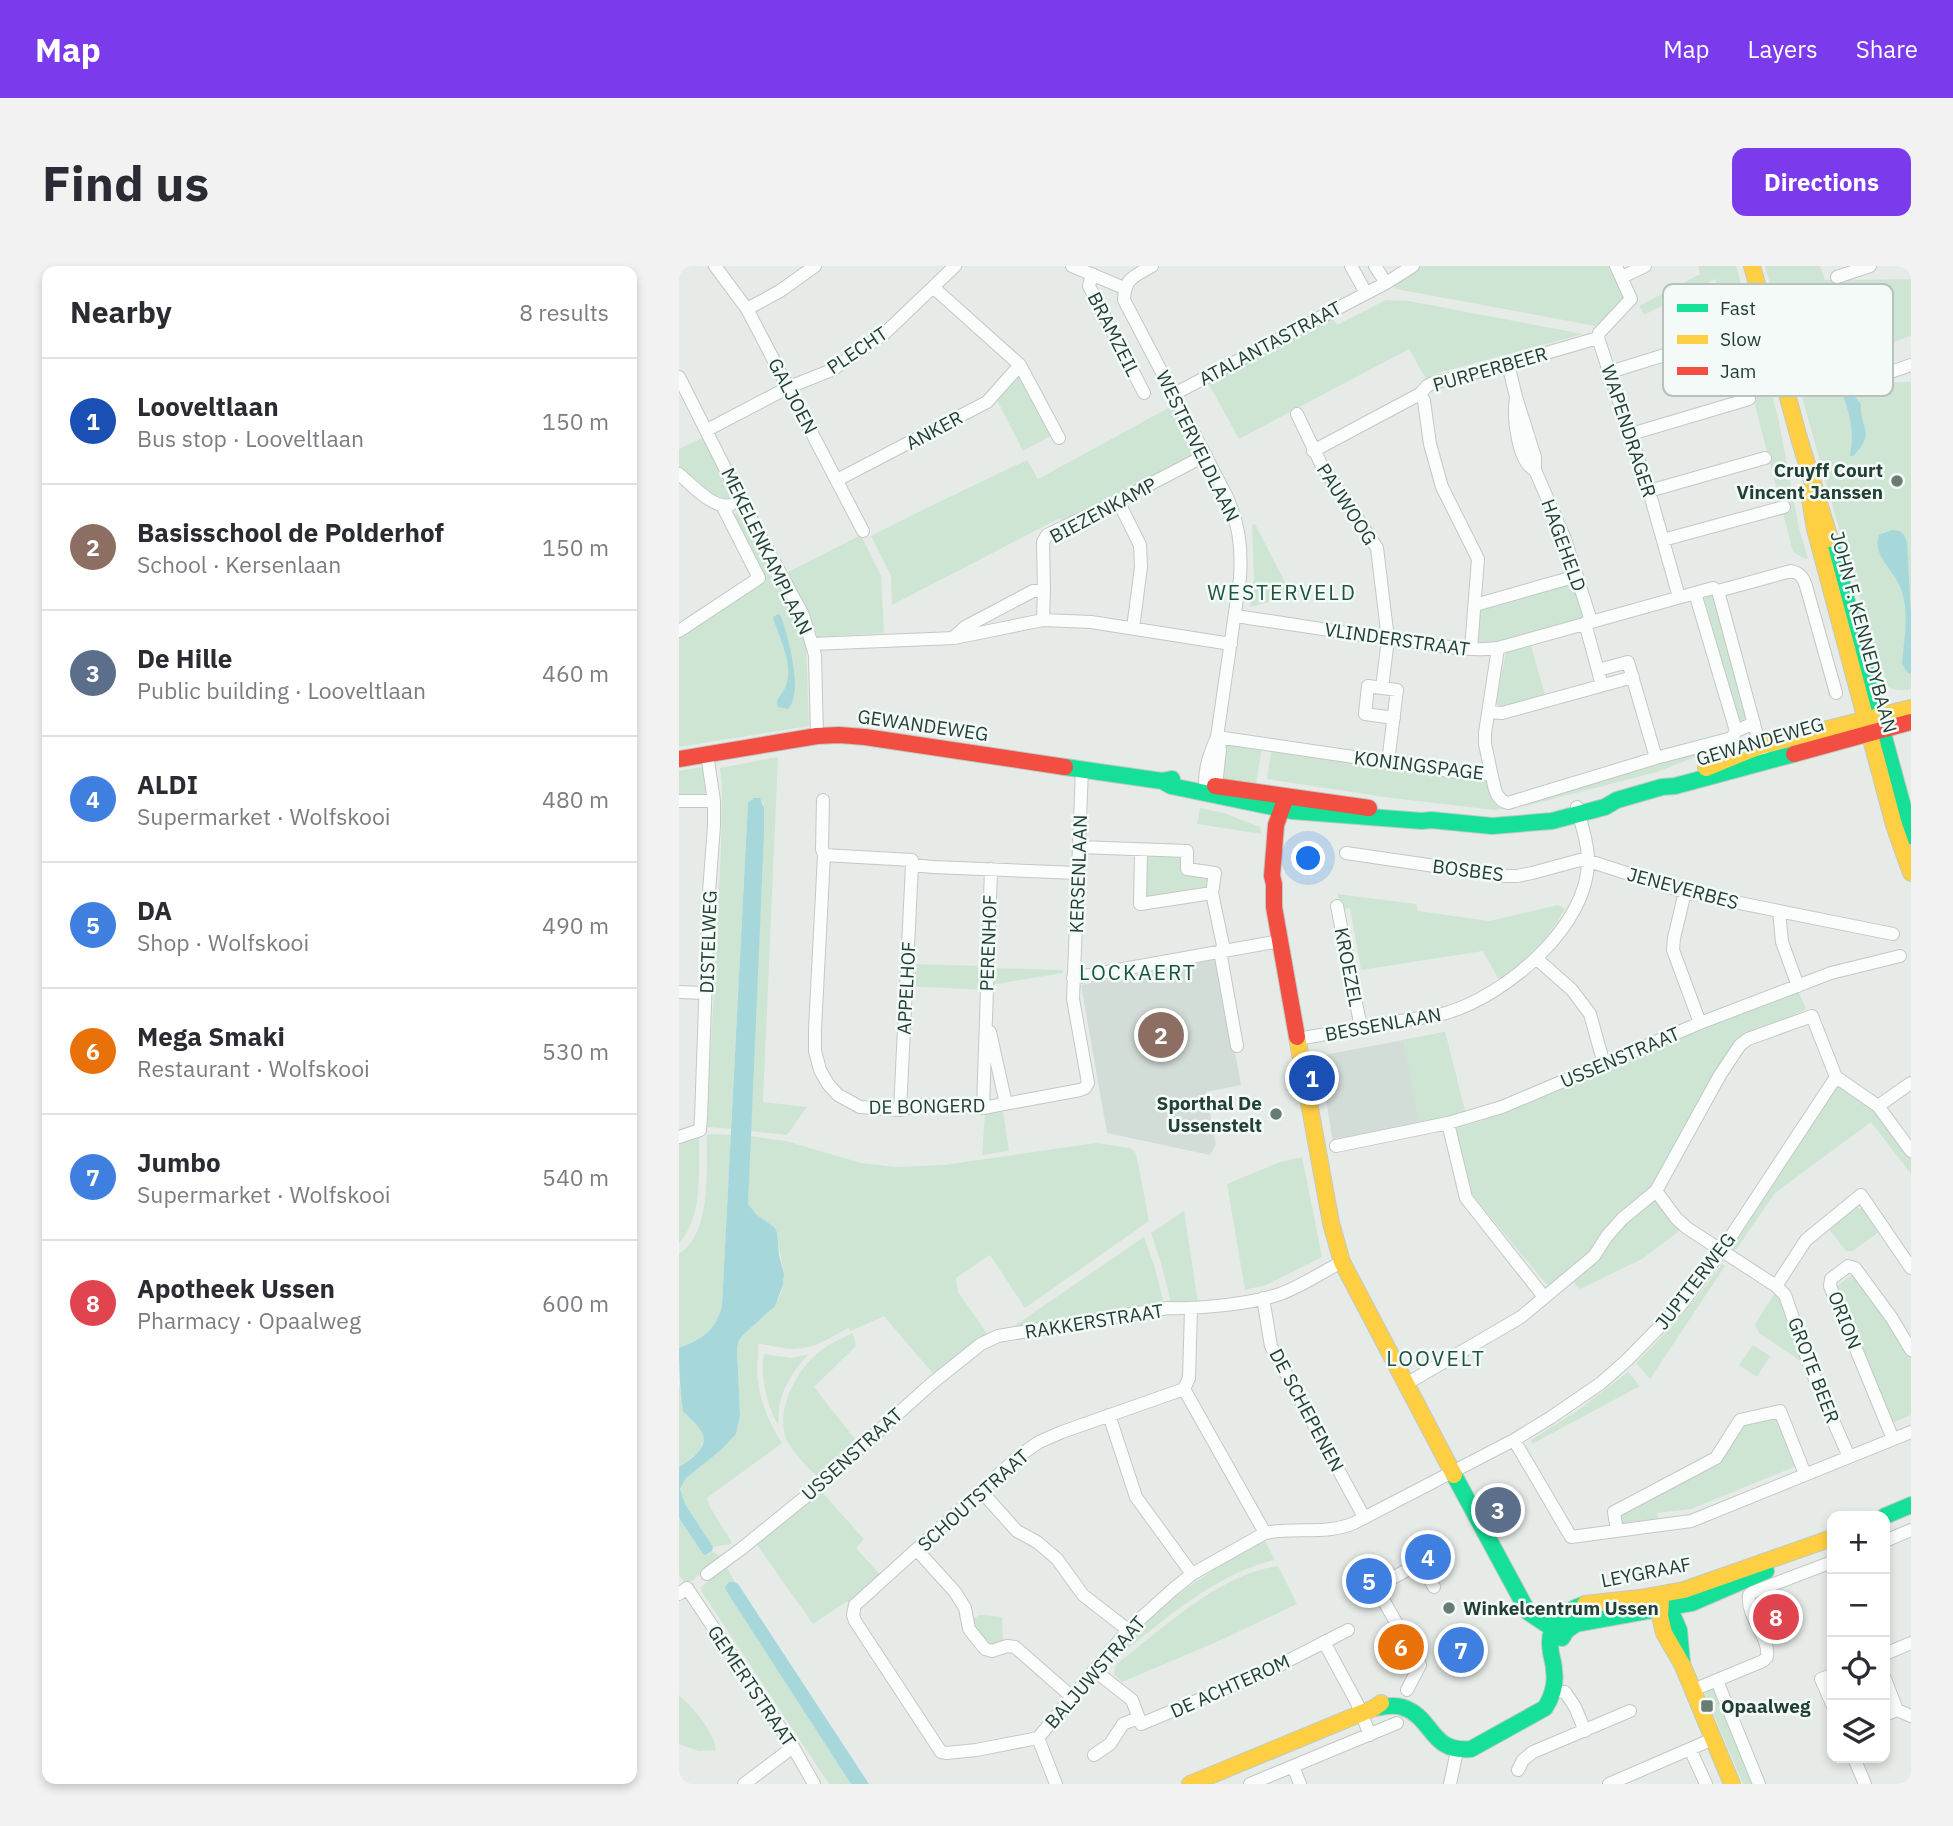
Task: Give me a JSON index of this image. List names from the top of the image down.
{
  "streets": {
    "street": [
      "BRAMZEIL",
      "ATALANTASTRAAT",
      "PLECHT",
      "PURPERBEER",
      "GALJOEN",
      "ANKER",
      "WAPENDRAGER",
      "WESTERVELDLAAN",
      "PAUWOOG",
      "BIEZENKAMP",
      "HAGEHELD",
      "MEKELENKAMPLAAN",
      "JOHN F. KENNEDYBAAN",
      "VLINDERSTRAAT",
      "GEWANDEWEG",
      "KONINGSPAGE",
      "BOSBES",
      "KERSENLAAN",
      "JENEVERBES",
      "DISTELWEG",
      "PERENHOF",
      "KROEZEL",
      "APPELHOF",
      "BESSENLAAN",
      "USSENSTRAAT",
      "DE BONGERD",
      "JUPITERWEG",
      "ORION",
      "RAKKERSTRAAT",
      "GROTE BEER",
      "DE SCHEPENEN",
      "SCHOUTSTRAAT",
      "LEYGRAAF",
      "BALJUWSTRAAT",
      "GEMERTSTRAAT",
      "DE ACHTEROM"
    ]
  },
  "crossings": [
    ["ATALANTASTRAAT", "WESTERVELDLAAN"],
    ["PLECHT", "GALJOEN"],
    ["PLECHT", "MEKELENKAMPLAAN"],
    ["PURPERBEER", "WAPENDRAGER"],
    ["PURPERBEER", "PAUWOOG"],
    ["PURPERBEER", "HAGEHELD"],
    ["GALJOEN", "ANKER"],
    ["WAPENDRAGER", "VLINDERSTRAAT"],
    ["WESTERVELDLAAN", "BIEZENKAMP"],
    ["WESTERVELDLAAN", "VLINDERSTRAAT"],
    ["WESTERVELDLAAN", "GEWANDEWEG"],
    ["WESTERVELDLAAN", "KONINGSPAGE"],
    ["PAUWOOG", "VLINDERSTRAAT"],
    ["HAGEHELD", "VLINDERSTRAAT"],
    ["MEKELENKAMPLAAN", "GEWANDEWEG"],
    ["JOHN F. KENNEDYBAAN", "GEWANDEWEG"],
    ["GEWANDEWEG", "KERSENLAAN"],
    ["GEWANDEWEG", "DISTELWEG"],
    ["GEWANDEWEG", "BESSENLAAN"],
    ["BOSBES", "JENEVERBES"],
    ["BOSBES", "BESSENLAAN"],
    ["KERSENLAAN", "DE BONGERD"],
    ["JENEVERBES", "BESSENLAAN"],
    ["PERENHOF", "DE BONGERD"],
    ["KROEZEL", "BESSENLAAN"],
    ["APPELHOF", "DE BONGERD"],
    ["USSENSTRAAT", "RAKKERSTRAAT"],
    ["JUPITERWEG", "BALJUWSTRAAT"],
    ["DE SCHEPENEN", "BALJUWSTRAAT"],
    ["SCHOUTSTRAAT", "BALJUWSTRAAT"]
  ],
  "districts": ["WESTERVELD", "LOCKAERT", "LOOVELT"],
  "places": {
    "other": ["Cruyff Court Vincent Janssen", "Sporthal De Ussenstelt", "Winkelcentrum Ussen"],
    "transit": ["Opaalweg"]
  },
  "legend": ["Fast", "Slow", "Jam"],
  "page": {
    "header": "Map",
    "nav": ["Map", "Layers", "Share"],
    "buttons": "Directions",
    "title": "Find us",
    "heading": ["Nearby", "8 results"],
    "list": [
      {
        "mark": "1",
        "name": "Looveltlaan",
        "note": "Bus stop · Looveltlaan",
        "value": "150 m"
      },
      {
        "mark": "2",
        "name": "Basisschool de Polderhof",
        "note": "School · Kersenlaan",
        "value": "150 m"
      },
      {
        "mark": "3",
        "name": "De Hille",
        "note": "Public building · Looveltlaan",
        "value": "460 m"
      },
      {
        "mark": "4",
        "name": "ALDI",
        "note": "Supermarket · Wolfskooi",
        "value": "480 m"
      },
      {
        "mark": "5",
        "name": "DA",
        "note": "Shop · Wolfskooi",
        "value": "490 m"
      },
      {
        "mark": "6",
        "name": "Mega Smaki",
        "note": "Restaurant · Wolfskooi",
        "value": "530 m"
      },
      {
        "mark": "7",
        "name": "Jumbo",
        "note": "Supermarket · Wolfskooi",
        "value": "540 m"
      },
      {
        "mark": "8",
        "name": "Apotheek Ussen",
        "note": "Pharmacy · Opaalweg",
        "value": "600 m"
      }
    ],
    "pins": [
      "2",
      "1",
      "3",
      "4",
      "5",
      "8",
      "6",
      "7"
    ],
    "map_buttons": ["+", "−"]
  }
}
